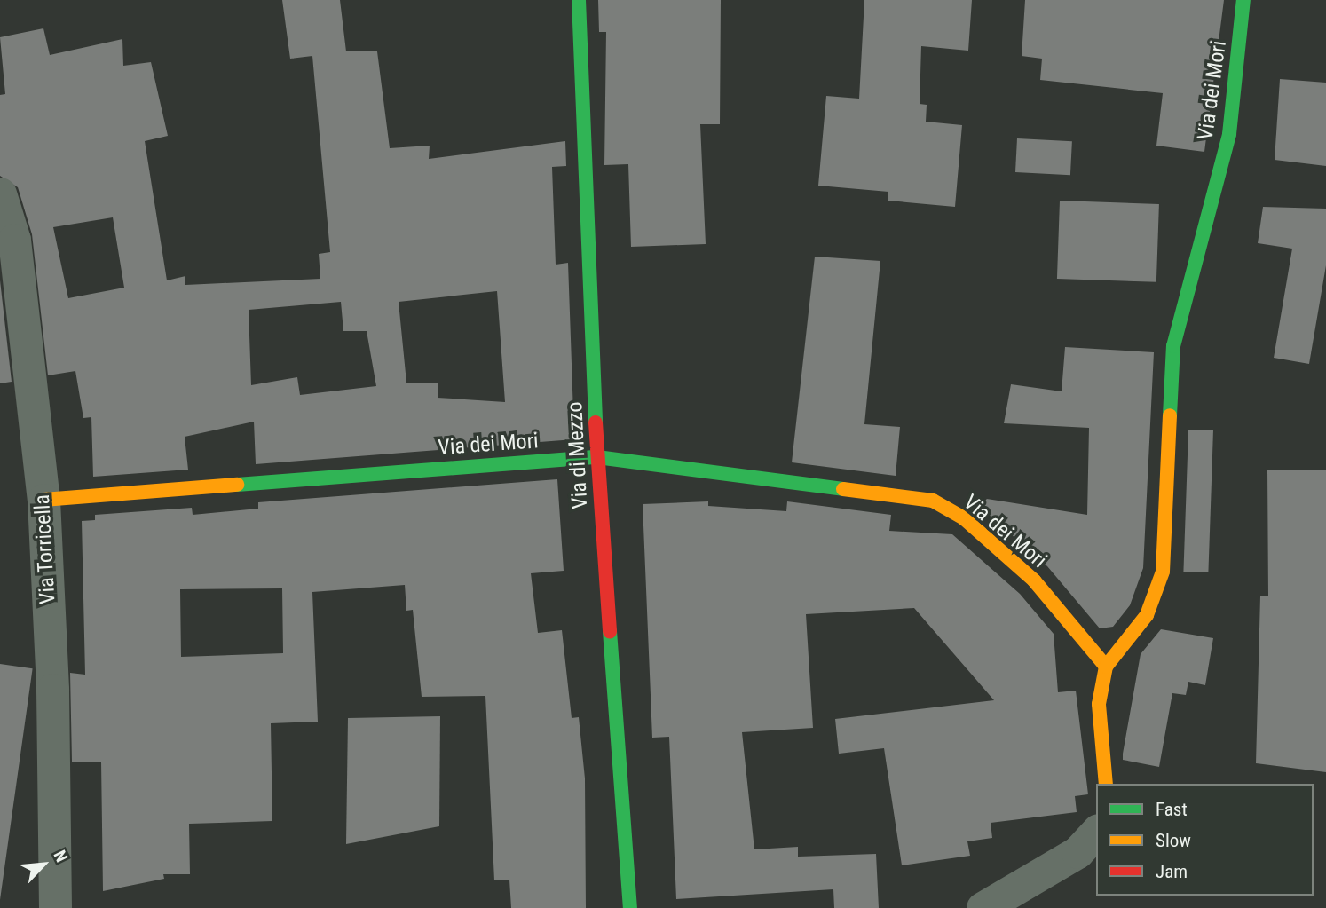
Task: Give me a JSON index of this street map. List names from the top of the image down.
{
  "streets": {
    "street": ["Via dei Mori", "Via di Mezzo", "Via Torricella"]
  },
  "crossings": [
    ["Via dei Mori", "Via di Mezzo"],
    ["Via dei Mori", "Via Torricella"]
  ],
  "legend": ["Fast", "Slow", "Jam"],
  "north": "top right"
}
